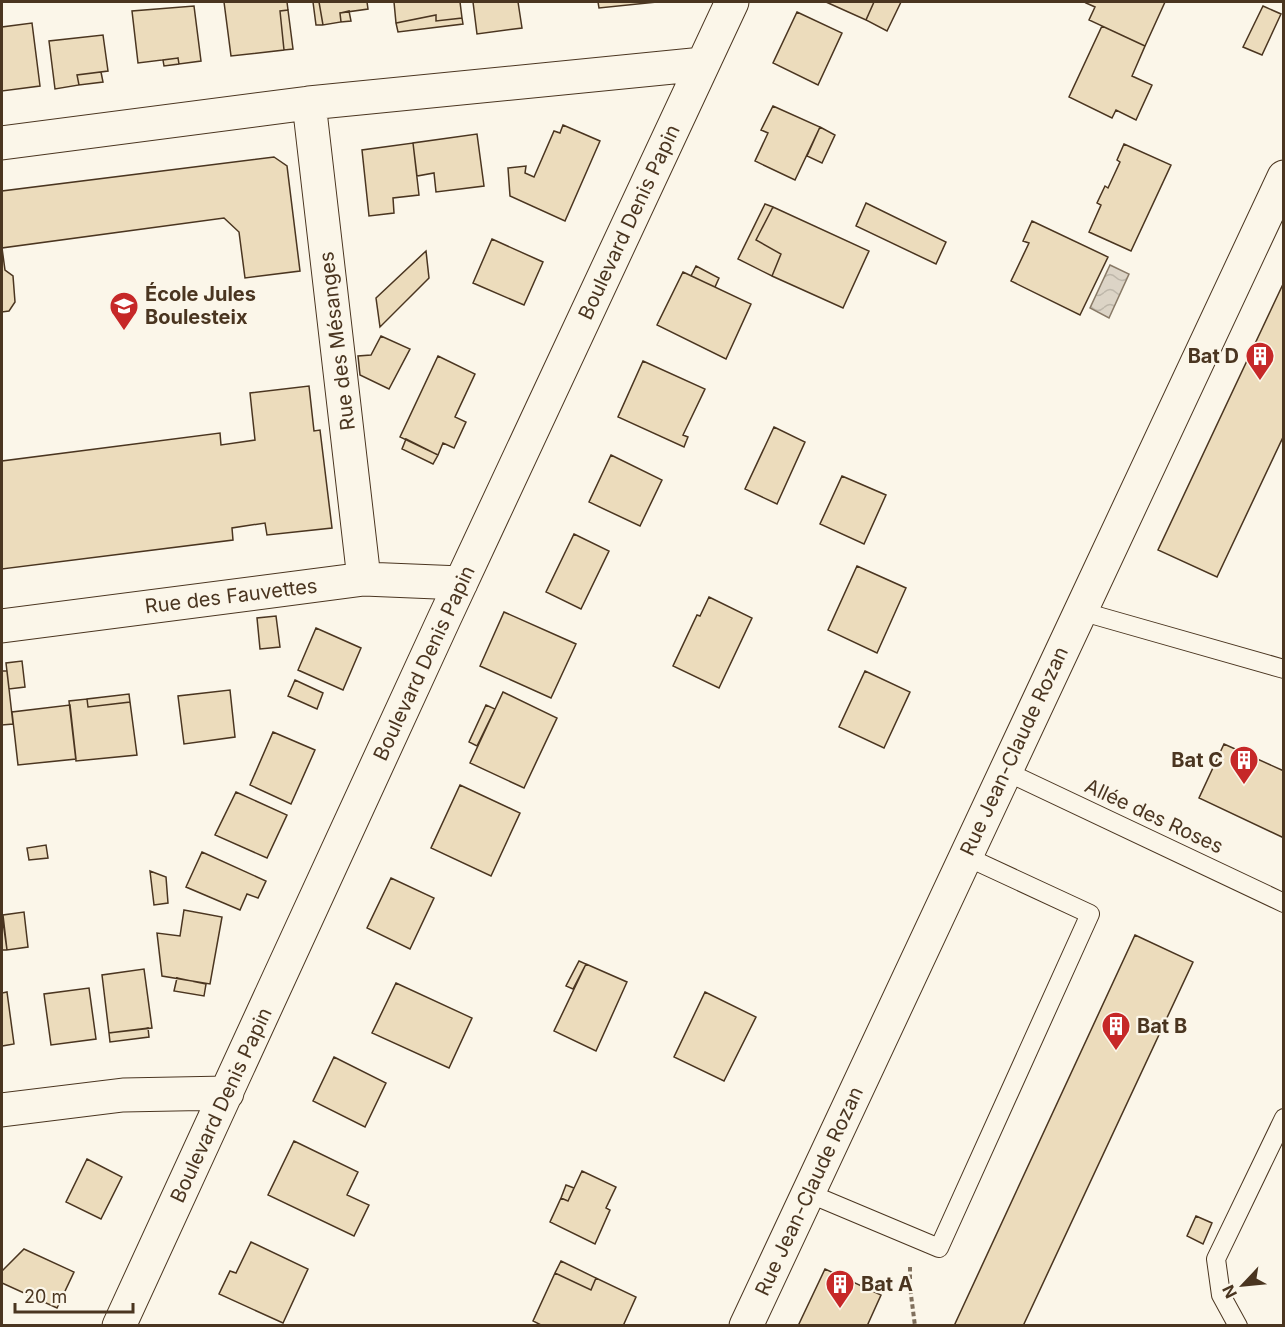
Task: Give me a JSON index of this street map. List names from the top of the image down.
{
  "streets": {
    "street": [
      "Boulevard Denis Papin",
      "Rue des Mésanges",
      "Rue des Fauvettes",
      "Rue Jean-Claude Rozan"
    ],
    "lane": ["Allée des Roses"]
  },
  "crossings": [
    ["Boulevard Denis Papin", "Rue des Fauvettes"],
    ["Rue des Mésanges", "Rue des Fauvettes"],
    ["Rue Jean-Claude Rozan", "Allée des Roses"]
  ],
  "places": {
    "school or university": ["École Jules Boulesteix"],
    "building": [
      "Bat D",
      "Bat C",
      "Bat B",
      "Bat A"
    ]
  },
  "scale_bar": "20 m",
  "north": "bottom left"
}
